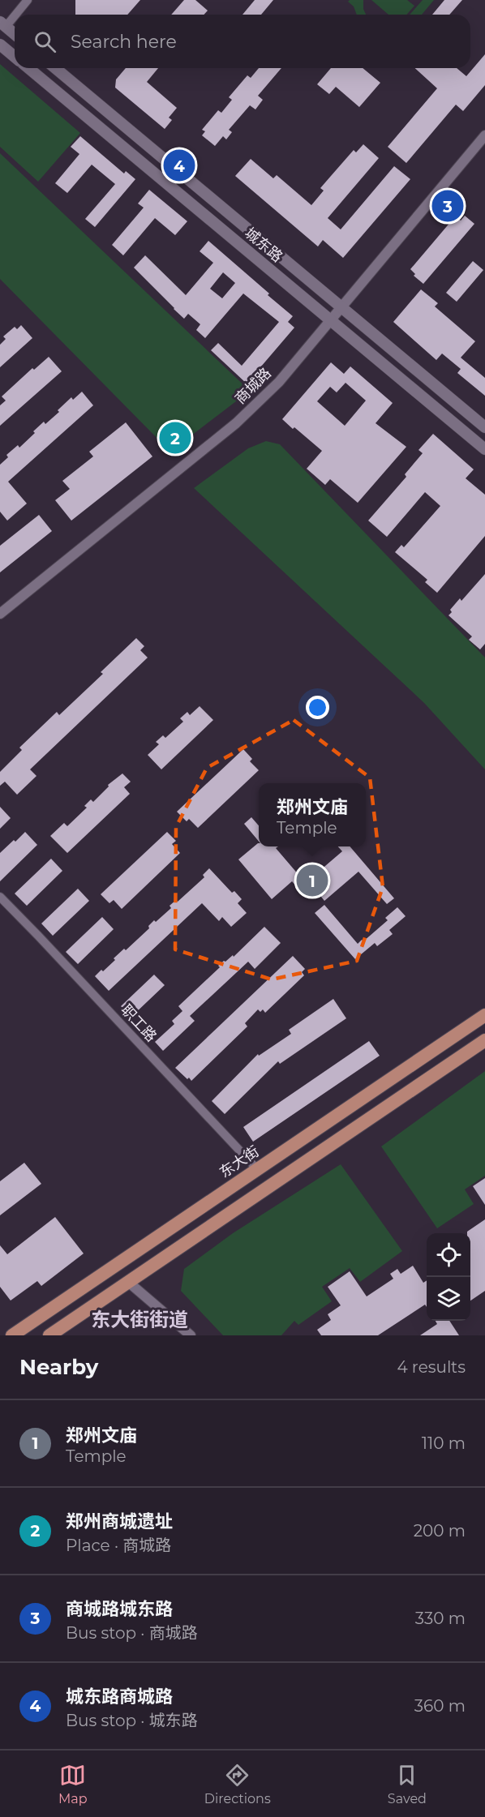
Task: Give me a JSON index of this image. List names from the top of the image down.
{
  "streets": {
    "main road": ["城东路", "东大街"],
    "street": ["商城路", "职工路"]
  },
  "crossings": [
    ["城东路", "商城路"],
    ["职工路", "东大街"]
  ],
  "districts": ["东大街街道"],
  "page": {
    "search": "Search here",
    "pins": [
      "4",
      "3",
      "2",
      "1"
    ],
    "popup": ["郑州文庙", "Temple"],
    "heading": ["Nearby", "4 results"],
    "list": [
      {
        "mark": "1",
        "name": "郑州文庙",
        "note": "Temple",
        "value": "110 m"
      },
      {
        "mark": "2",
        "name": "郑州商城遗址",
        "note": "Place · 商城路",
        "value": "200 m"
      },
      {
        "mark": "3",
        "name": "商城路城东路",
        "note": "Bus stop · 商城路",
        "value": "330 m"
      },
      {
        "mark": "4",
        "name": "城东路商城路",
        "note": "Bus stop · 城东路",
        "value": "360 m"
      }
    ],
    "nav": ["Map", "Directions", "Saved"]
  }
}
